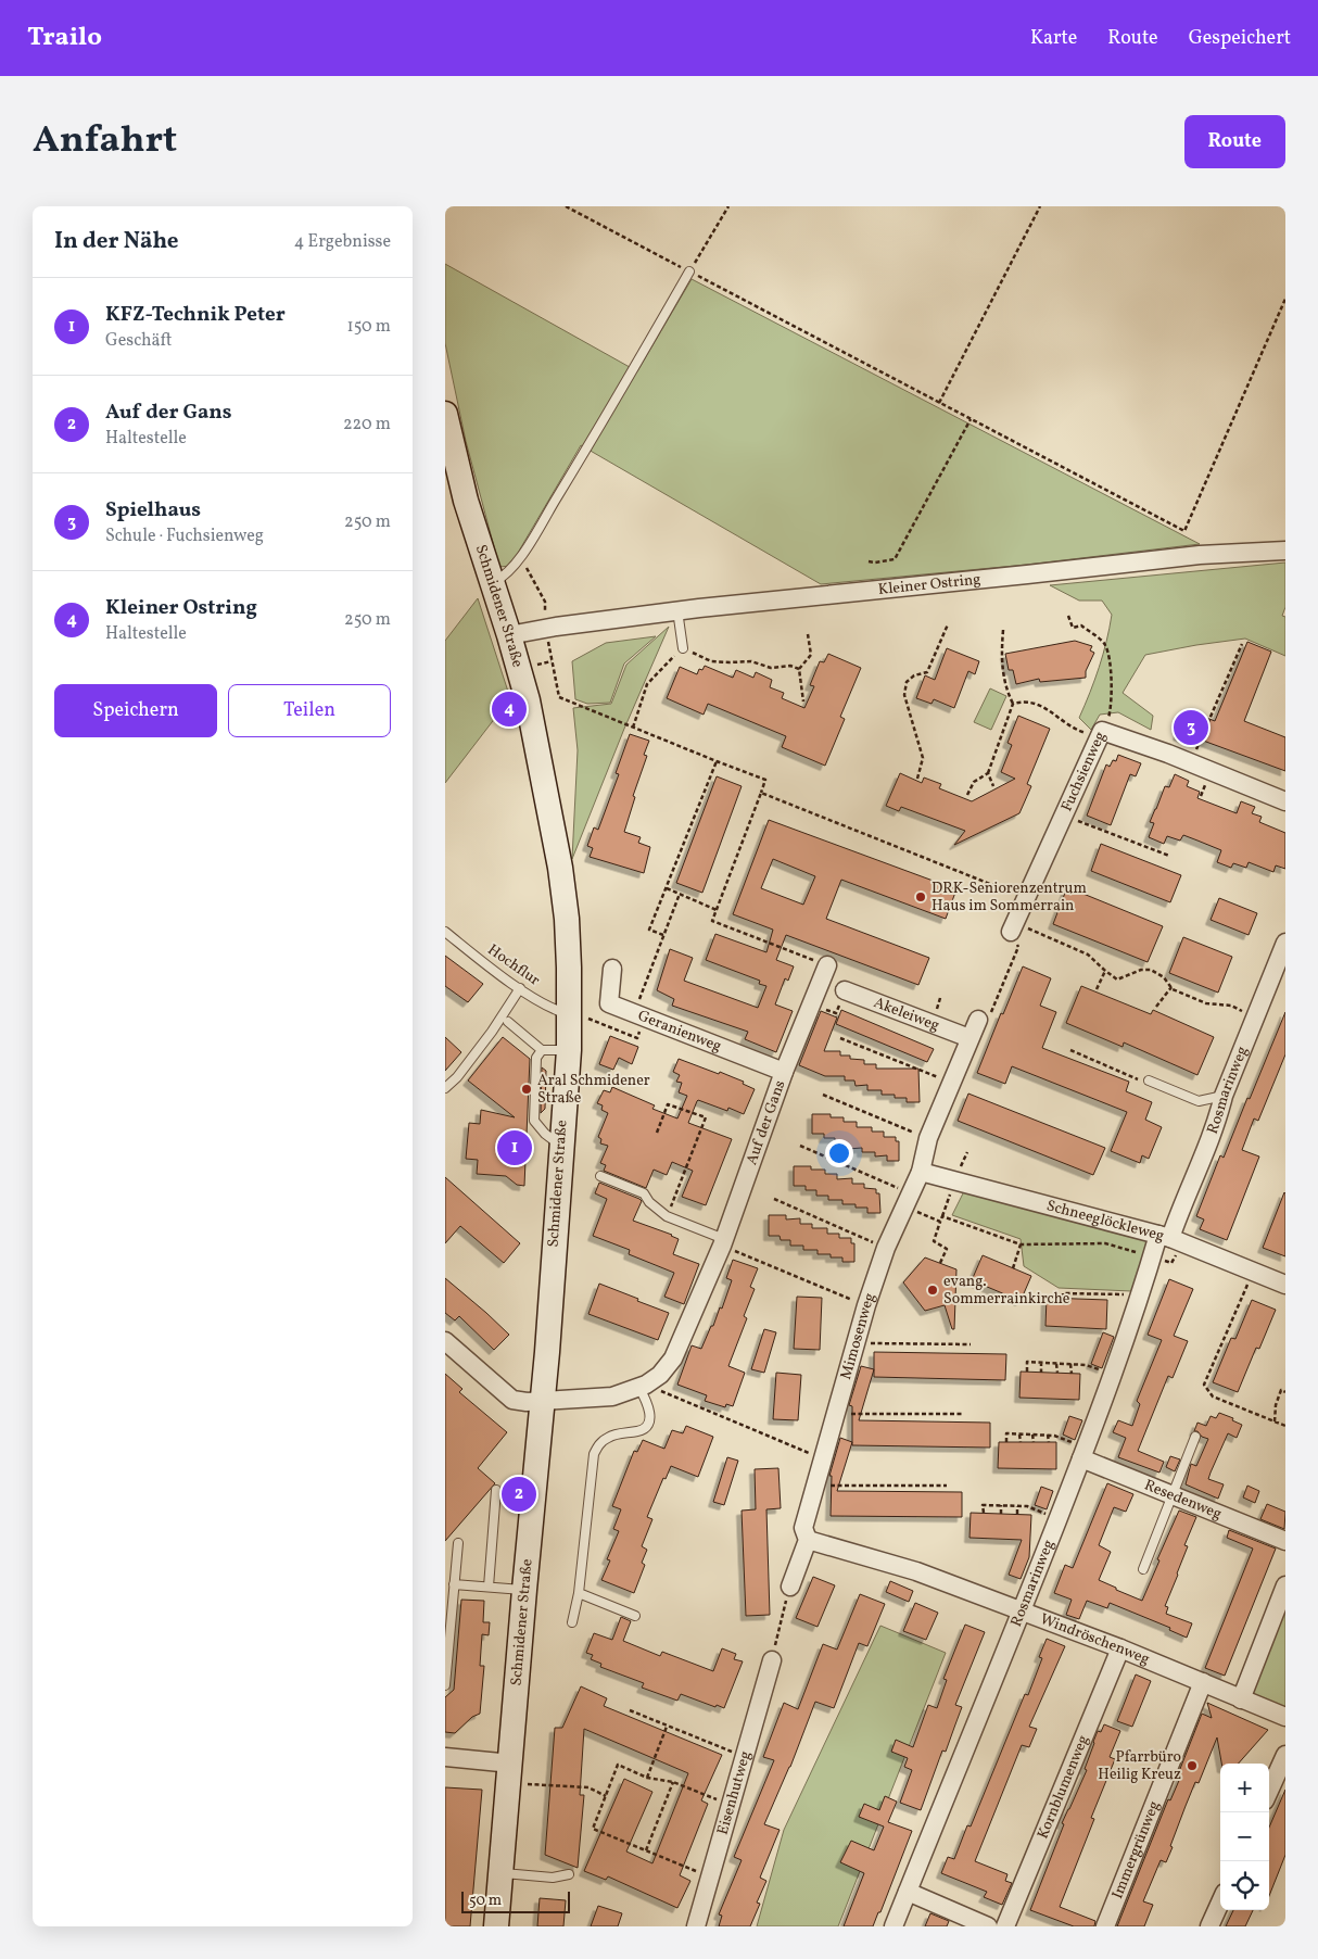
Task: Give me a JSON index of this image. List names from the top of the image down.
{
  "streets": {
    "main road": ["Schmidener Straße"],
    "street": [
      "Kleiner Ostring",
      "Fuchsienweg",
      "Akeleiweg",
      "Geranienweg",
      "Rosmarinweg",
      "Auf der Gans",
      "Schneeglöckleweg",
      "Mimosenweg",
      "Resedenweg",
      "Windröschenweg",
      "Kornblumenweg",
      "Eisenhutweg",
      "Immergrünweg"
    ],
    "lane": ["Hochflur"]
  },
  "crossings": [
    ["Kleiner Ostring", "Schmidener Straße"],
    ["Schmidener Straße", "Hochflur"],
    ["Schmidener Straße", "Auf der Gans"],
    ["Akeleiweg", "Mimosenweg"],
    ["Geranienweg", "Auf der Gans"],
    ["Rosmarinweg", "Schneeglöckleweg"],
    ["Rosmarinweg", "Resedenweg"],
    ["Rosmarinweg", "Windröschenweg"],
    ["Schneeglöckleweg", "Mimosenweg"],
    ["Mimosenweg", "Windröschenweg"],
    ["Windröschenweg", "Kornblumenweg"],
    ["Windröschenweg", "Immergrünweg"]
  ],
  "places": [
    "DRK-Seniorenzentrum Haus im Sommerrain",
    "Aral Schmidener Straße",
    "evang. Sommerrainkirche",
    "Pfarrbüro Heilig Kreuz"
  ],
  "scale_bar": "50 m",
  "page": {
    "header": "Trailo",
    "nav": ["Karte", "Route", "Gespeichert"],
    "title": "Anfahrt",
    "buttons": [
      "Route",
      ["Speichern", "Teilen"]
    ],
    "heading": ["In der Nähe", "4 Ergebnisse"],
    "list": [
      {
        "mark": "1",
        "name": "KFZ-Technik Peter",
        "note": "Geschäft",
        "value": "150 m"
      },
      {
        "mark": "2",
        "name": "Auf der Gans",
        "note": "Haltestelle",
        "value": "220 m"
      },
      {
        "mark": "3",
        "name": "Spielhaus",
        "note": "Schule · Fuchsienweg",
        "value": "250 m"
      },
      {
        "mark": "4",
        "name": "Kleiner Ostring",
        "note": "Haltestelle",
        "value": "250 m"
      }
    ],
    "pins": [
      "4",
      "3",
      "1",
      "2"
    ],
    "map_buttons": ["+", "−"],
    "scale": "50 m"
  }
}
